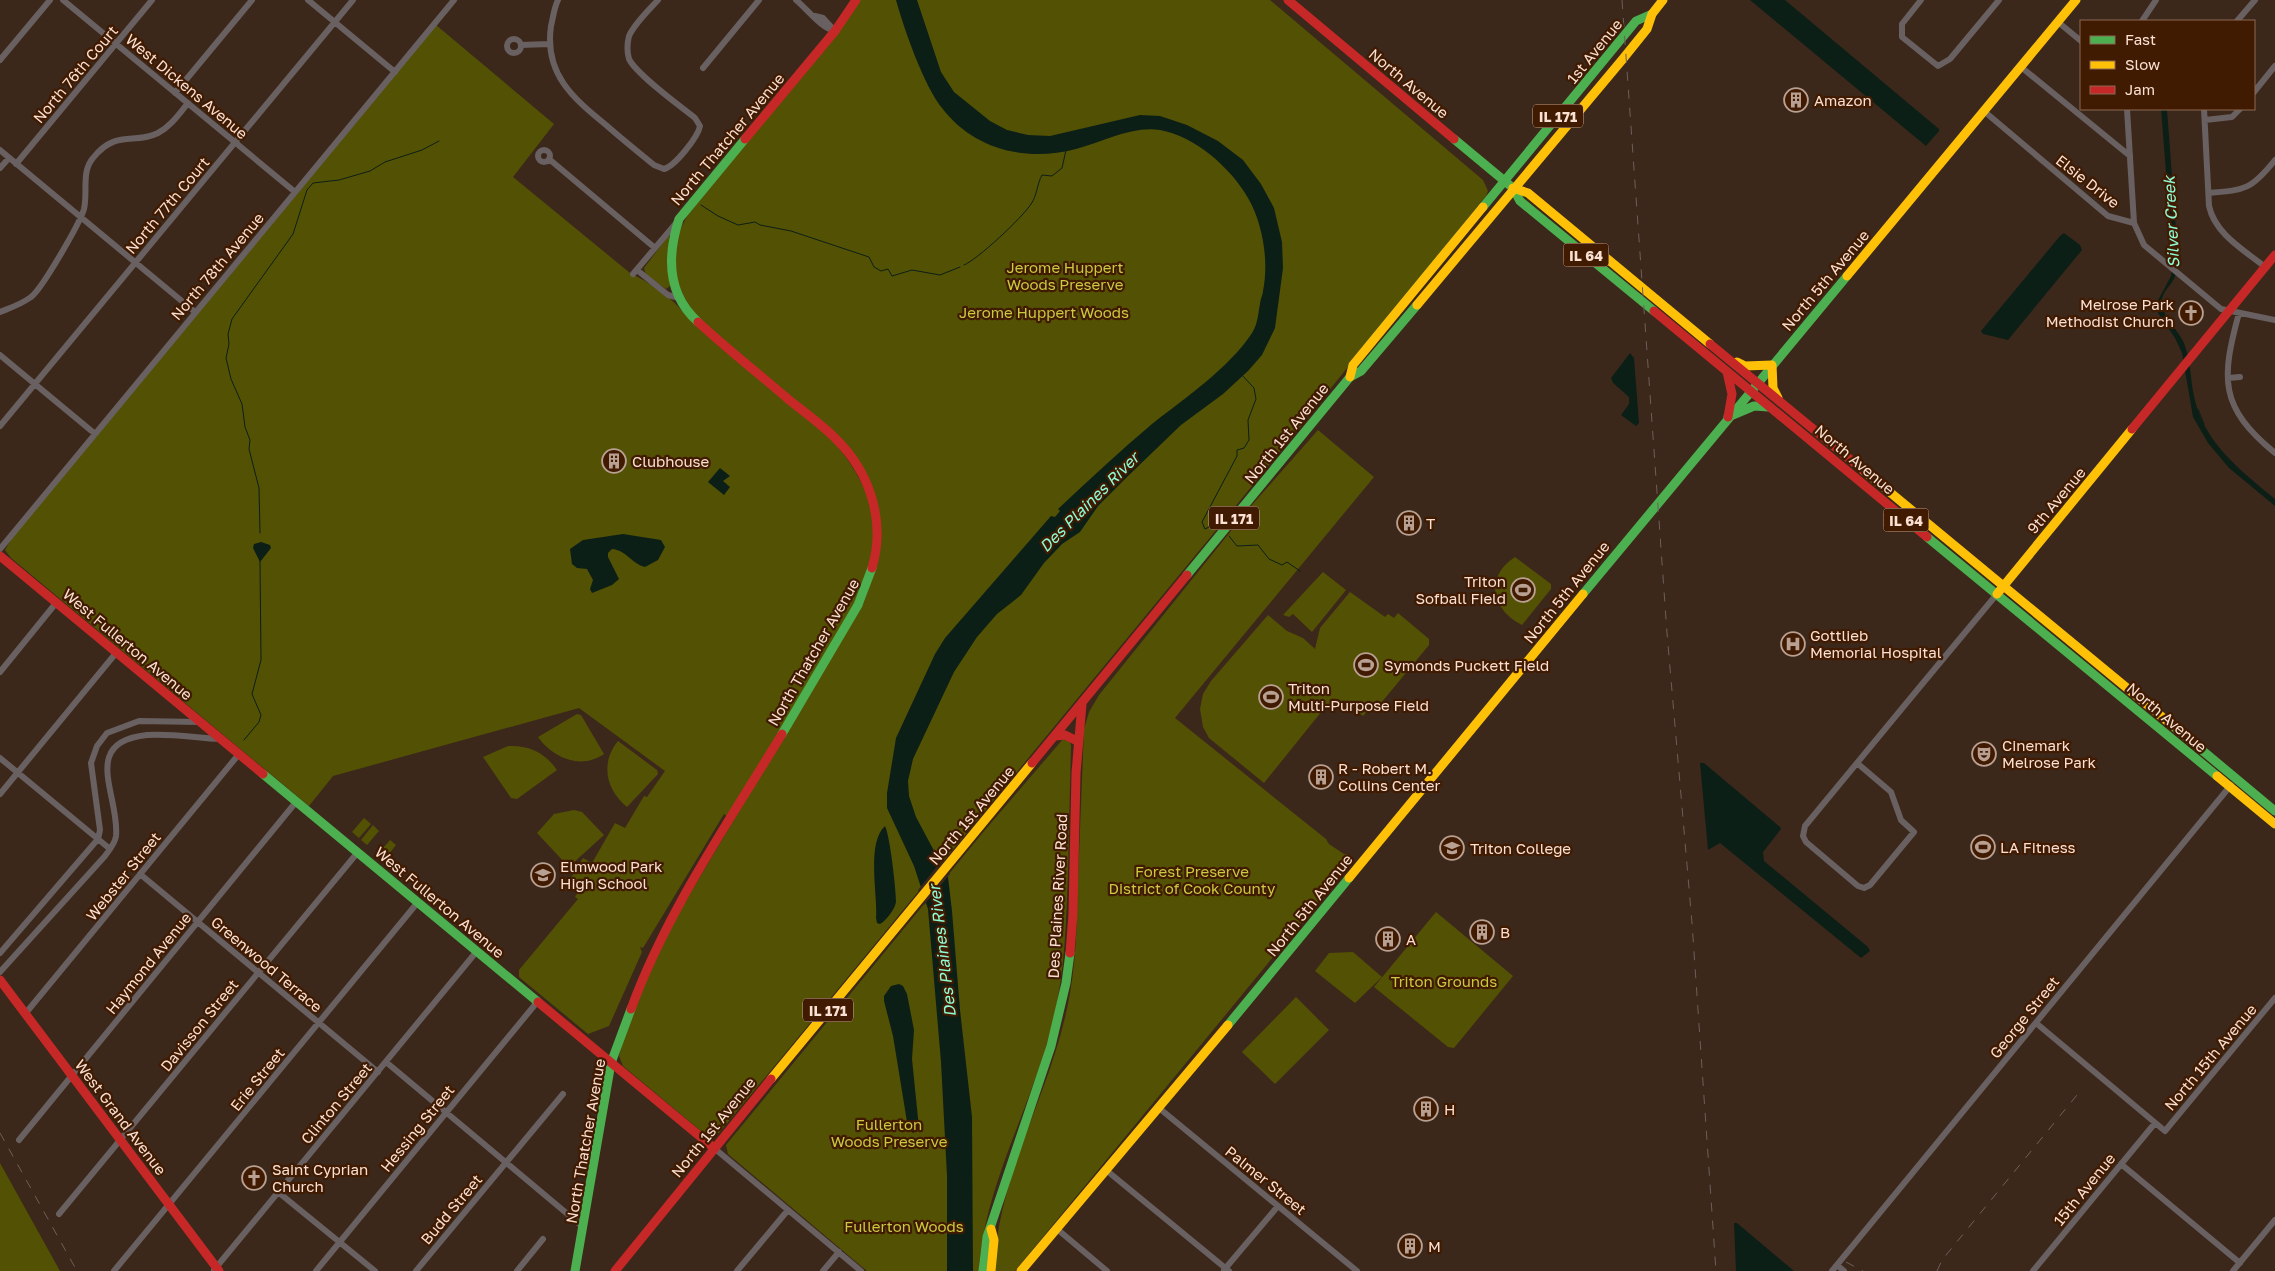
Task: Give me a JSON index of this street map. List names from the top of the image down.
{
  "streets": {
    "main road": [
      "1st Avenue",
      "North Avenue",
      "IL 171",
      "North Thatcher Avenue",
      "IL 64",
      "North 5th Avenue",
      "North 1st Avenue",
      "9th Avenue",
      "West Fullerton Avenue",
      "Des Plaines River Road",
      "West Grand Avenue"
    ],
    "street": [
      "North 76th Court",
      "West Dickens Avenue",
      "Elsie Drive",
      "North 77th Court",
      "North 78th Avenue",
      "Webster Street",
      "Haymond Avenue",
      "Greenwood Terrace",
      "George Street",
      "Davisson Street",
      "North 15th Avenue",
      "Erie Street",
      "Clinton Street",
      "Hessing Street",
      "Palmer Street",
      "15th Avenue",
      "Budd Street"
    ]
  },
  "crossings": [
    ["1st Avenue", "North Avenue"],
    ["1st Avenue", "North 1st Avenue"],
    ["North 76th Court", "West Dickens Avenue"],
    ["North Avenue", "North 5th Avenue"],
    ["North Avenue", "North 1st Avenue"],
    ["North Avenue", "9th Avenue"],
    ["North Avenue", "George Street"],
    ["West Dickens Avenue", "North 77th Court"],
    ["West Dickens Avenue", "North 78th Avenue"],
    ["North Thatcher Avenue", "West Fullerton Avenue"],
    ["Elsie Drive", "North 5th Avenue"],
    ["North 5th Avenue", "Palmer Street"],
    ["North 1st Avenue", "West Fullerton Avenue"],
    ["North 1st Avenue", "Des Plaines River Road"],
    ["West Fullerton Avenue", "Webster Street"],
    ["West Fullerton Avenue", "Haymond Avenue"],
    ["West Fullerton Avenue", "Davisson Street"],
    ["West Fullerton Avenue", "Erie Street"],
    ["West Fullerton Avenue", "Clinton Street"],
    ["West Fullerton Avenue", "Hessing Street"],
    ["Webster Street", "Greenwood Terrace"],
    ["Webster Street", "West Grand Avenue"],
    ["Haymond Avenue", "Greenwood Terrace"],
    ["Haymond Avenue", "West Grand Avenue"],
    ["Greenwood Terrace", "Davisson Street"],
    ["Greenwood Terrace", "Erie Street"],
    ["Greenwood Terrace", "Clinton Street"],
    ["Davisson Street", "West Grand Avenue"],
    ["North 15th Avenue", "15th Avenue"],
    ["Erie Street", "West Grand Avenue"],
    ["Clinton Street", "West Grand Avenue"]
  ],
  "water": ["Silver Creek", "Des Plaines River"],
  "parks": [
    "Jerome Huppert Woods Preserve",
    "Jerome Huppert Woods",
    "Forest Preserve District of Cook County",
    "Triton Grounds",
    "Fullerton Woods Preserve",
    "Fullerton Woods"
  ],
  "places": {
    "building": [
      "Amazon",
      "Clubhouse",
      "T",
      "R - Robert M. Collins Center",
      "B",
      "A",
      "H",
      "M"
    ],
    "church": ["Melrose Park Methodist Church", "Saint Cyprian Church"],
    "sports": [
      "Triton Sofball Field",
      "Symonds Puckett Field",
      "Triton Multi-Purpose Field",
      "LA Fitness"
    ],
    "hospital": ["Gottlieb Memorial Hospital"],
    "theatre": ["Cinemark Melrose Park"],
    "school or university": ["Triton College", "Elmwood Park High School"]
  },
  "legend": ["Fast", "Slow", "Jam"]
}
